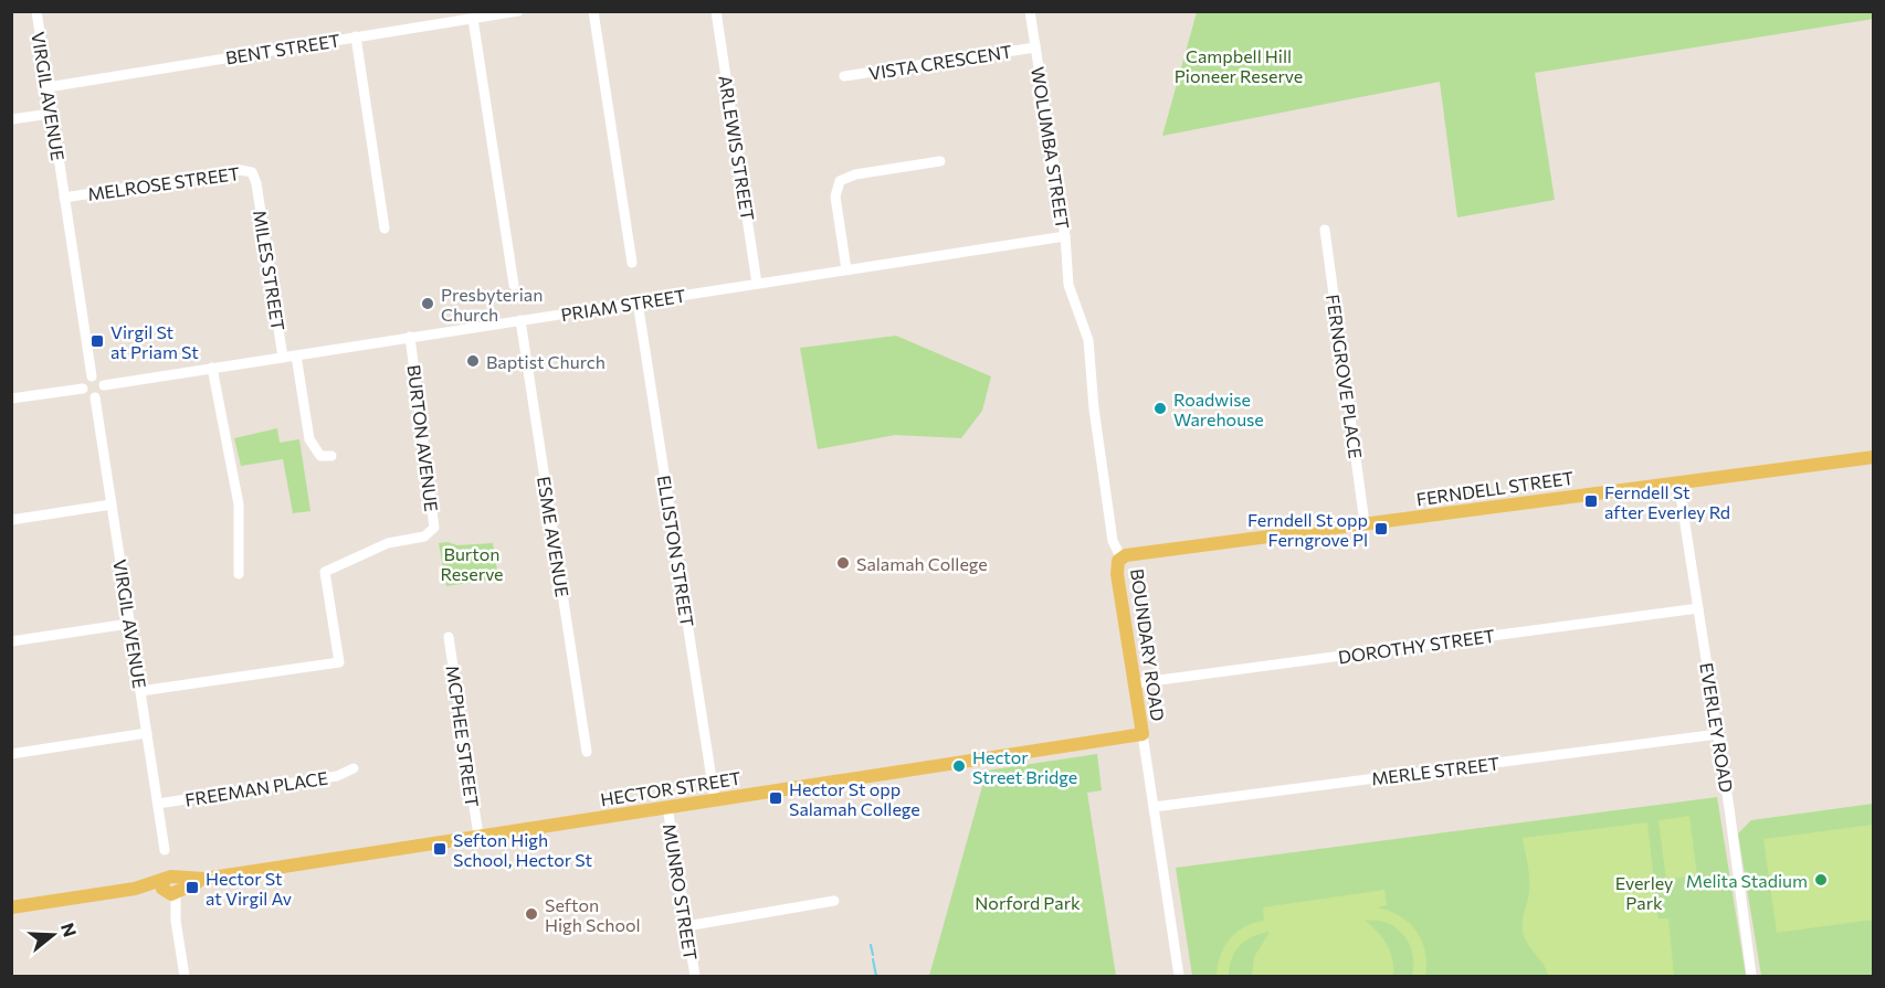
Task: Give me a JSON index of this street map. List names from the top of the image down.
{
  "streets": {
    "main road": ["FERNDELL STREET", "BOUNDARY ROAD", "HECTOR STREET"],
    "street": [
      "BENT STREET",
      "VISTA CRESCENT",
      "VIRGIL AVENUE",
      "ARLEWIS STREET",
      "WOLUMBA STREET",
      "MELROSE STREET",
      "MILES STREET",
      "PRIAM STREET",
      "FERNGROVE PLACE",
      "BURTON AVENUE",
      "ESME AVENUE",
      "ELLISTON STREET",
      "DOROTHY STREET",
      "EVERLEY ROAD",
      "MCPHEE STREET",
      "MERLE STREET",
      "FREEMAN PLACE",
      "MUNRO STREET"
    ]
  },
  "crossings": [
    ["BENT STREET", "VIRGIL AVENUE"],
    ["VISTA CRESCENT", "WOLUMBA STREET"],
    ["VIRGIL AVENUE", "MELROSE STREET"],
    ["VIRGIL AVENUE", "PRIAM STREET"],
    ["VIRGIL AVENUE", "BURTON AVENUE"],
    ["VIRGIL AVENUE", "FREEMAN PLACE"],
    ["ARLEWIS STREET", "PRIAM STREET"],
    ["WOLUMBA STREET", "PRIAM STREET"],
    ["WOLUMBA STREET", "BOUNDARY ROAD"],
    ["MELROSE STREET", "MILES STREET"],
    ["MILES STREET", "PRIAM STREET"],
    ["PRIAM STREET", "BURTON AVENUE"],
    ["PRIAM STREET", "ESME AVENUE"],
    ["PRIAM STREET", "ELLISTON STREET"],
    ["FERNGROVE PLACE", "FERNDELL STREET"],
    ["FERNDELL STREET", "BOUNDARY ROAD"],
    ["FERNDELL STREET", "EVERLEY ROAD"],
    ["ELLISTON STREET", "HECTOR STREET"],
    ["BOUNDARY ROAD", "DOROTHY STREET"],
    ["BOUNDARY ROAD", "MERLE STREET"],
    ["BOUNDARY ROAD", "HECTOR STREET"],
    ["DOROTHY STREET", "EVERLEY ROAD"],
    ["EVERLEY ROAD", "MERLE STREET"],
    ["MCPHEE STREET", "HECTOR STREET"],
    ["HECTOR STREET", "MUNRO STREET"]
  ],
  "parks": [
    "Campbell Hill Pioneer Reserve",
    "Burton Reserve",
    "Everley Park",
    "Norford Park"
  ],
  "places": {
    "other": [
      "Presbyterian Church",
      "Baptist Church",
      "Roadwise Warehouse",
      "Salamah College",
      "Hector Street Bridge",
      "Melita Stadium",
      "Sefton High School"
    ],
    "transit": [
      "Virgil St at Priam St",
      "Ferndell St after Everley Rd",
      "Ferndell St opp Ferngrove Pl",
      "Hector St opp Salamah College",
      "Sefton High School, Hector St",
      "Hector St at Virgil Av"
    ]
  },
  "north": "right"
}
